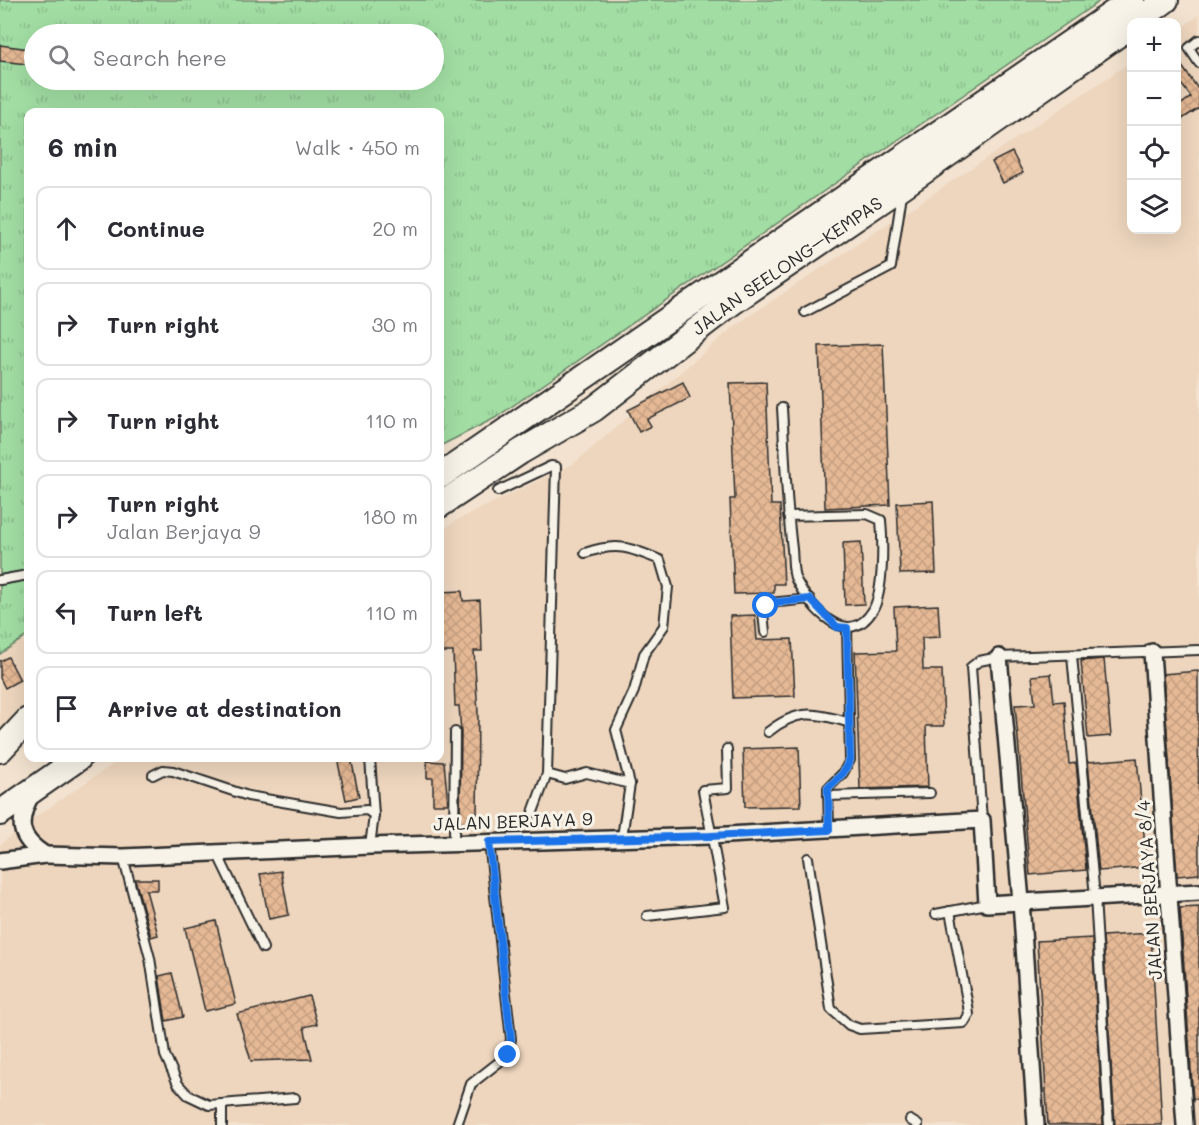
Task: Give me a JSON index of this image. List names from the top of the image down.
{
  "streets": {
    "main road": ["JALAN SEELONG–KEMPAS"],
    "street": ["JALAN BERJAYA 9", "JALAN BERJAYA 8/4"]
  },
  "page": {
    "map_buttons": ["+", "−"],
    "search": "Search here",
    "heading": ["6 min", "Walk · 450 m"],
    "list": [
      ["Continue", "20 m"],
      ["Turn right", "30 m"],
      ["Turn right", "110 m"],
      ["Turn right", "Jalan Berjaya 9", "180 m"],
      ["Turn left", "110 m"],
      "Arrive at destination"
    ]
  }
}
